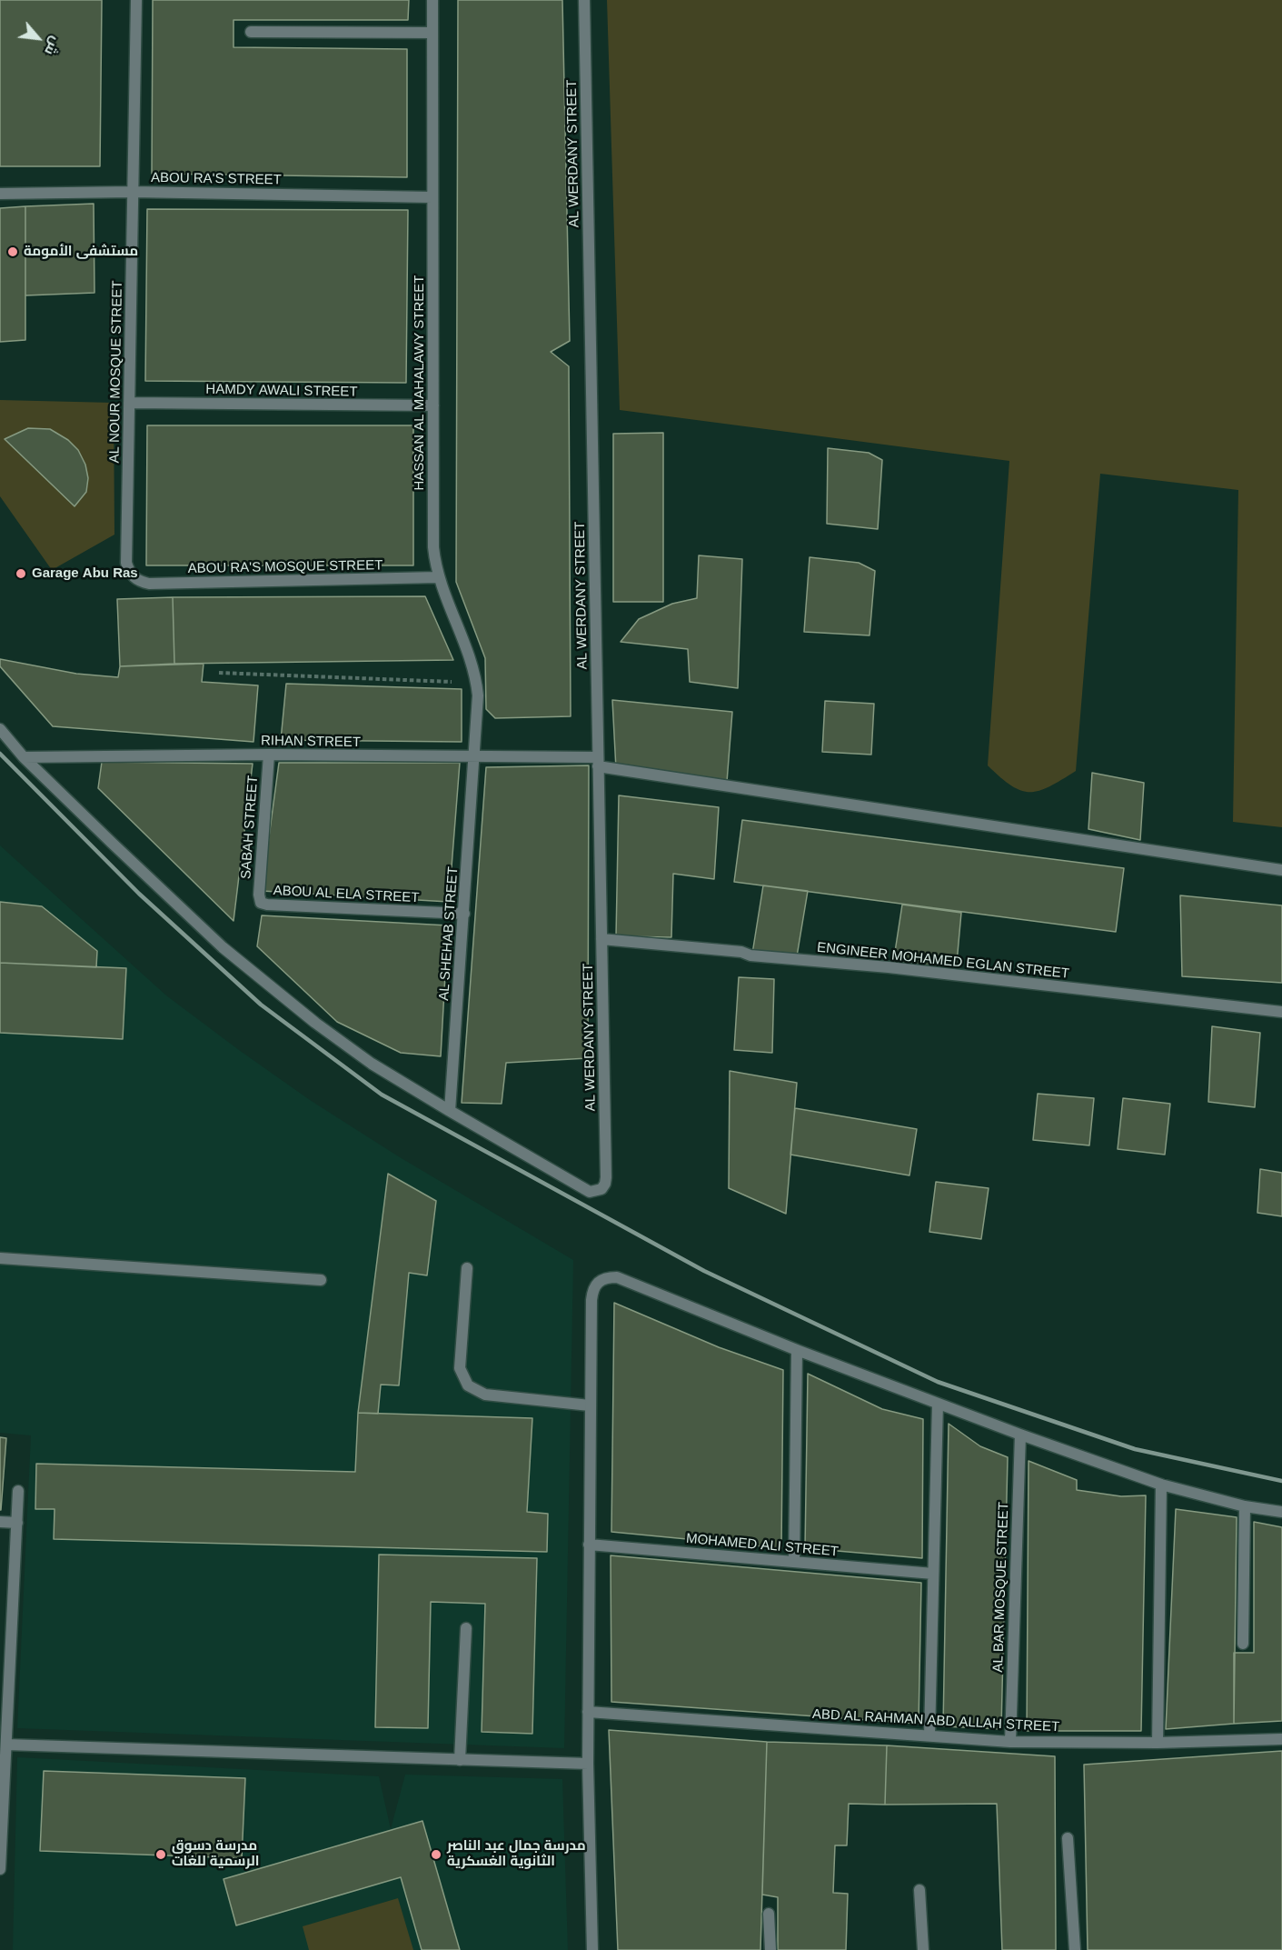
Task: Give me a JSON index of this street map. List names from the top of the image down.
{
  "streets": {
    "street": [
      "AL WERDANY STREET",
      "ABOU RA'S STREET",
      "AL NOUR MOSQUE STREET",
      "HASSAN AL MAHALAWY STREET",
      "HAMDY AWALI STREET",
      "ABOU RA'S MOSQUE STREET",
      "RIHAN STREET",
      "SABAH STREET",
      "ABOU AL ELA STREET",
      "AL SHEHAB STREET",
      "ENGINEER MOHAMED EGLAN STREET",
      "MOHAMED ALI STREET",
      "AL BAR MOSQUE STREET",
      "ABD AL RAHMAN ABD ALLAH STREET"
    ]
  },
  "crossings": [
    ["AL WERDANY STREET", "RIHAN STREET"],
    ["AL WERDANY STREET", "AL SHEHAB STREET"],
    ["AL WERDANY STREET", "ENGINEER MOHAMED EGLAN STREET"],
    ["ABOU RA'S STREET", "AL NOUR MOSQUE STREET"],
    ["ABOU RA'S STREET", "HASSAN AL MAHALAWY STREET"],
    ["AL NOUR MOSQUE STREET", "HAMDY AWALI STREET"],
    ["AL NOUR MOSQUE STREET", "ABOU RA'S MOSQUE STREET"],
    ["HASSAN AL MAHALAWY STREET", "HAMDY AWALI STREET"],
    ["HASSAN AL MAHALAWY STREET", "ABOU RA'S MOSQUE STREET"],
    ["HASSAN AL MAHALAWY STREET", "RIHAN STREET"],
    ["HASSAN AL MAHALAWY STREET", "AL SHEHAB STREET"],
    ["RIHAN STREET", "SABAH STREET"],
    ["RIHAN STREET", "AL SHEHAB STREET"],
    ["SABAH STREET", "ABOU AL ELA STREET"],
    ["ABOU AL ELA STREET", "AL SHEHAB STREET"],
    ["AL BAR MOSQUE STREET", "ABD AL RAHMAN ABD ALLAH STREET"]
  ],
  "places": [
    "مستشفى الأمومة",
    "Garage Abu Ras",
    "مدرسة دسوق الرسمية للغات",
    "مدرسة جمال عبد الناصر الثانوية الغسكرية"
  ],
  "north": "bottom right"
}
